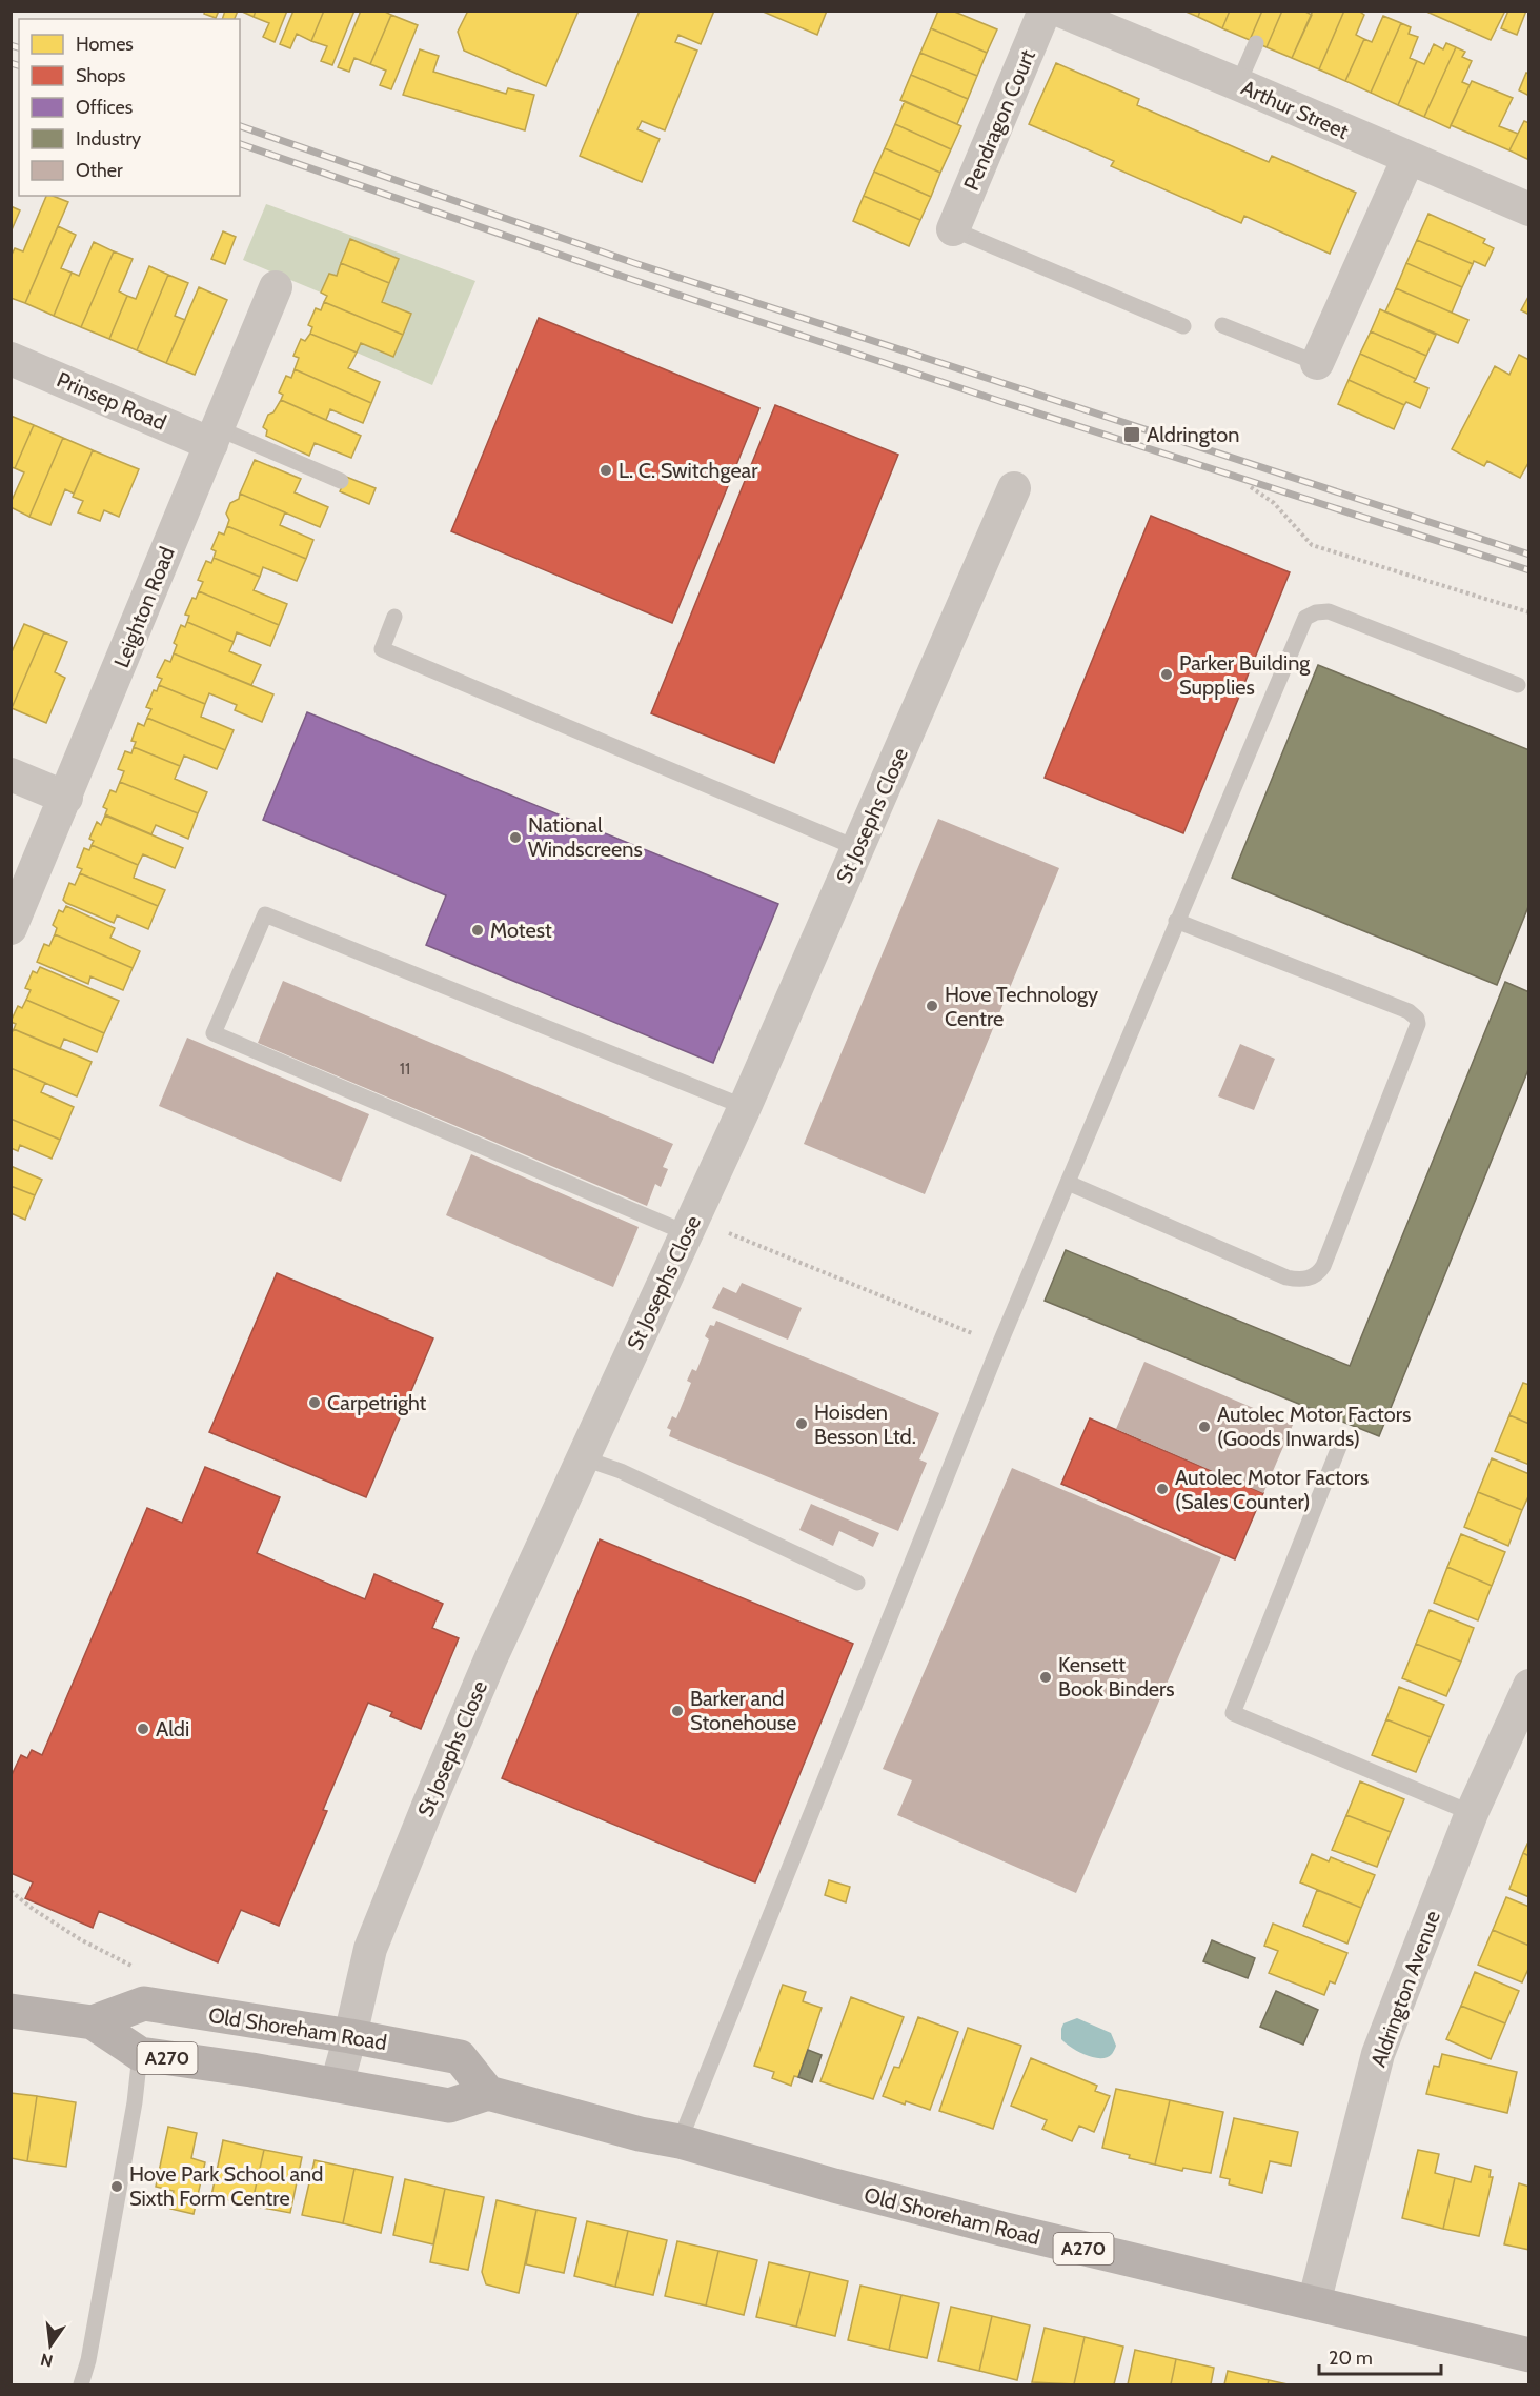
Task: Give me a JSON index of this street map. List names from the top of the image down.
{
  "streets": {
    "main road": ["Old Shoreham Road", "A270"],
    "street": [
      "Arthur Street",
      "Pendragon Court",
      "Prinsep Road",
      "Leighton Road",
      "St Josephs Close",
      "Aldrington Avenue"
    ]
  },
  "crossings": [
    ["Prinsep Road", "Leighton Road"],
    ["St Josephs Close", "Old Shoreham Road"],
    ["Aldrington Avenue", "Old Shoreham Road"]
  ],
  "places": {
    "transit": ["Aldrington"],
    "other": [
      "L. C. Switchgear",
      "Parker Building Supplies",
      "National Windscreens",
      "Motest",
      "Hove Technology Centre",
      "Carpetright",
      "Hoisden Besson Ltd.",
      "Autolec Motor Factors (Goods Inwards)",
      "Autolec Motor Factors (Sales Counter)",
      "Kensett Book Binders",
      "Barker and Stonehouse",
      "Aldi",
      "Hove Park School and Sixth Form Centre"
    ]
  },
  "house_numbers": ["11"],
  "legend": [
    "Homes",
    "Shops",
    "Offices",
    "Industry",
    "Other"
  ],
  "scale_bar": "20 m",
  "north": "bottom"
}
